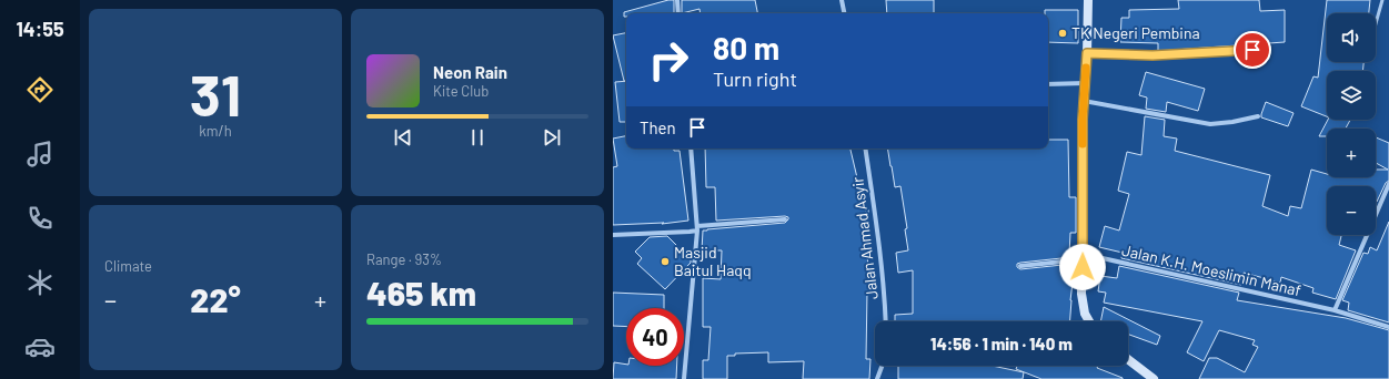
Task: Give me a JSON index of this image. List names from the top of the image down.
{
  "streets": {
    "street": ["Jalan Ahmad Asyir", "Jalan K.H. Moeslimin Manaf"]
  },
  "places": ["TK Negeri Pembina", "Masjid Baitul Haqq"],
  "page": {
    "tabs": "14:55",
    "tile": [
      ["31", "km/h"],
      "Climate",
      ["Range · 93%", "465 km"]
    ],
    "map_buttons": ["+", "−"],
    "turn": ["80 m", "Turn right"],
    "song": ["Neon Rain", "Kite Club"],
    "then": "Then",
    "heat": ["−", "22°", "+"],
    "limit": "40",
    "trip": "14:56 · 1 min · 140 m"
  }
}
